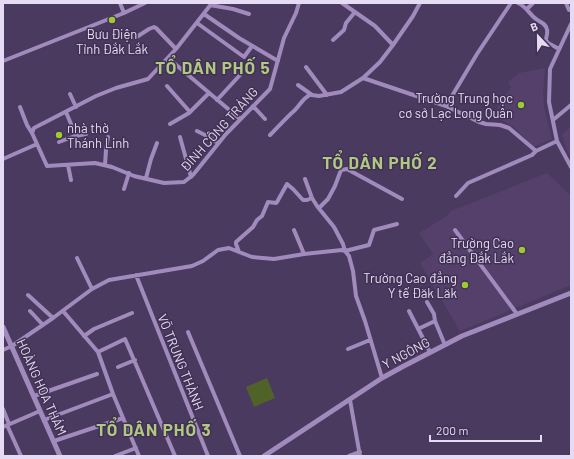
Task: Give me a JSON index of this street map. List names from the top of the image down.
{
  "streets": {
    "street": [
      "ĐINH CÔNG TRÁNG",
      "Y NGÔNG",
      "VÕ TRUNG THÀNH",
      "HOÀNG HOA THÁM"
    ]
  },
  "districts": ["TỔ DÂN PHỐ 5", "TỔ DÂN PHỐ 2", "TỔ DÂN PHỐ 3"],
  "places": [
    "Bưu Điện Tỉnh Đắk Lắk",
    "Trường Trung học cơ sở Lạc Long Quân",
    "nhà thờ Thánh Linh",
    "Trường Cao đẳng Đắk Lắk",
    "Trường Cao đẳng Y tế Đăk Lăk"
  ],
  "scale_bar": "200 m",
  "north": "top"
}
